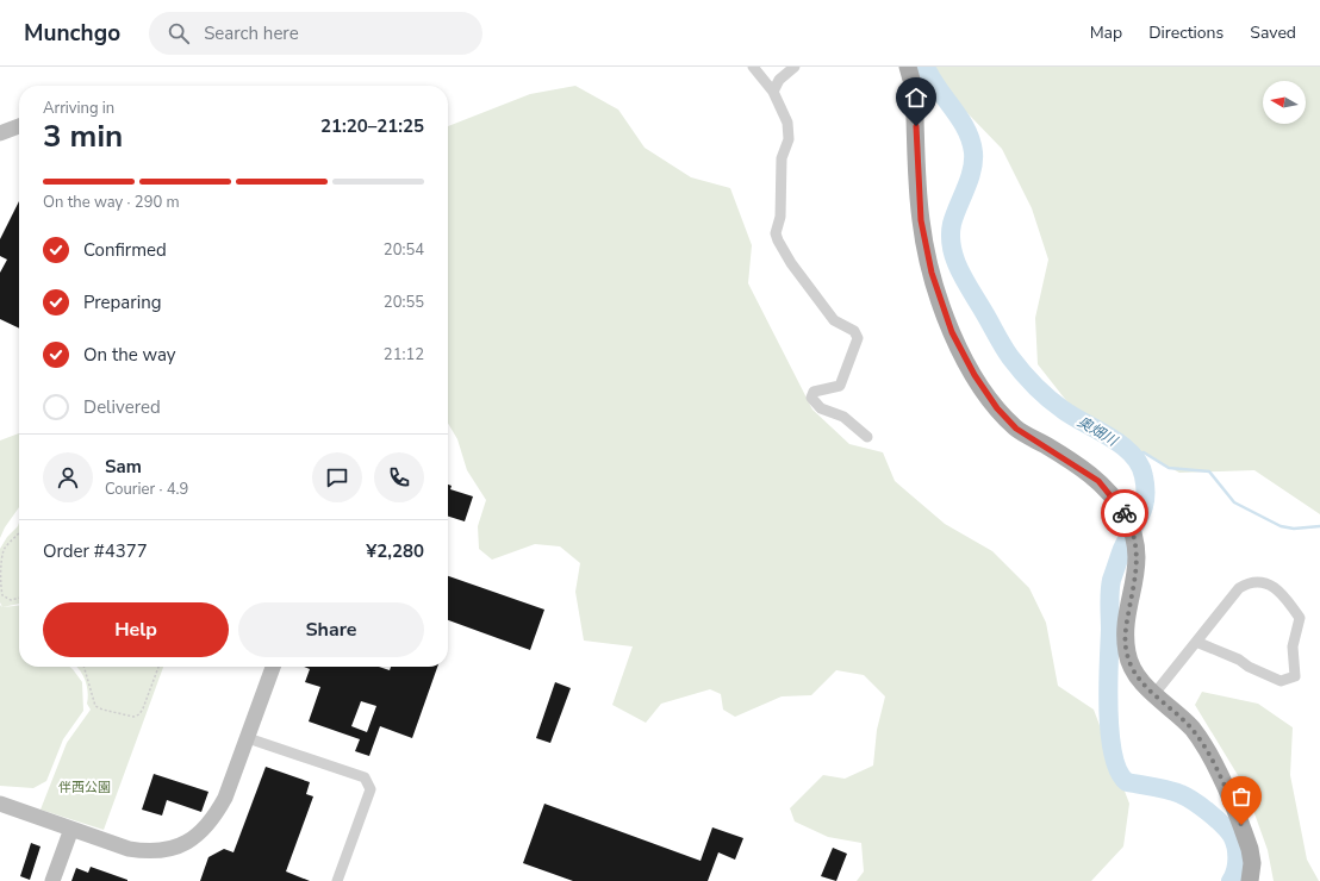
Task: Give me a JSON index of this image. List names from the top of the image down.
{
  "water": ["奥畑川"],
  "parks": ["伴西公園"],
  "north": "left",
  "page": {
    "header": "Munchgo",
    "search": "Search here",
    "nav": ["Map", "Directions", "Saved"],
    "heading": ["3 min", "Arriving in", "21:20–21:25"],
    "panel": [
      "Sam",
      "Courier · 4.9",
      "Order #4377",
      "¥2,280"
    ],
    "bar": "On the way · 290 m",
    "list": [
      ["Confirmed", "20:54"],
      ["Preparing", "20:55"],
      ["On the way", "21:12"],
      "Delivered"
    ],
    "buttons": ["Help", "Share"]
  }
}
